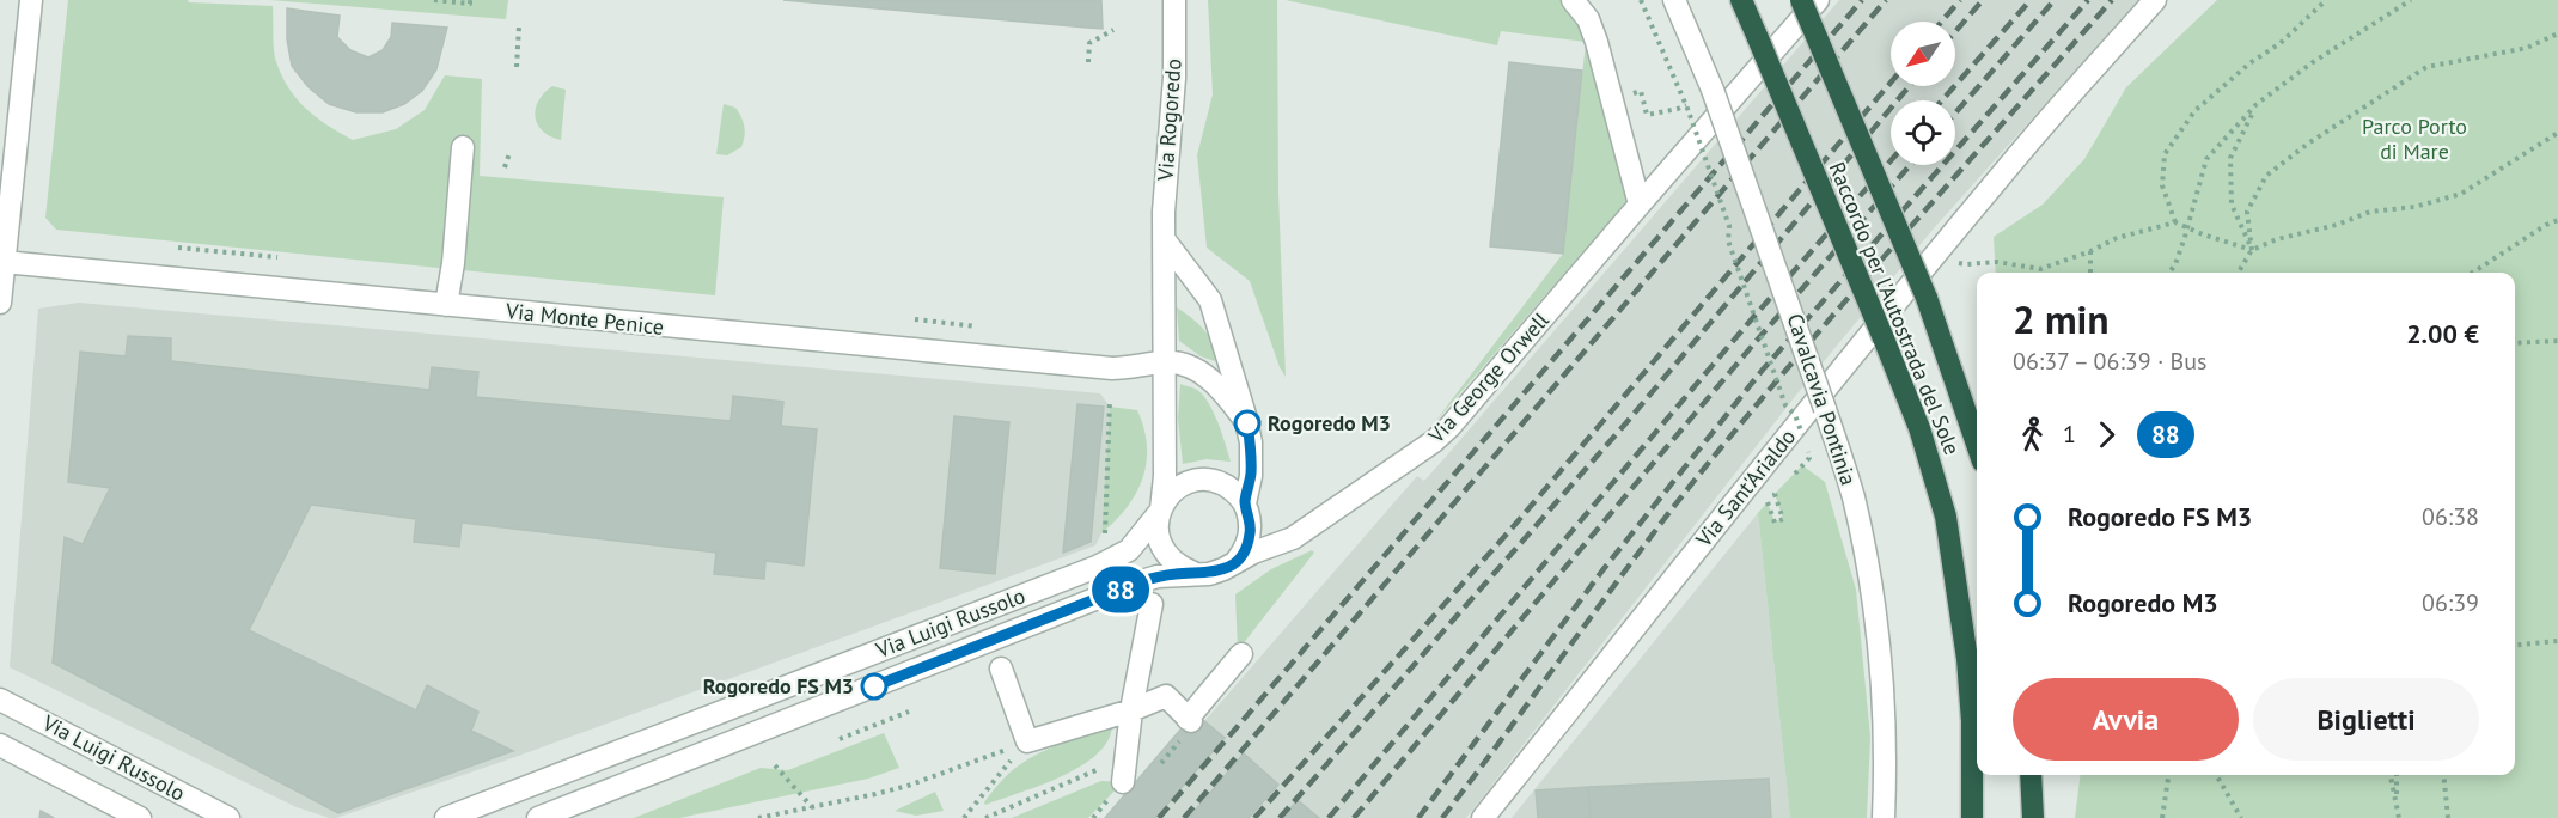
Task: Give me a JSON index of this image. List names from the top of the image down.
{
  "streets": {
    "highway": ["Raccordo per l'Autostrada del Sole"],
    "street": [
      "Via Rogoredo",
      "Via Monte Penice",
      "Via George Orwell",
      "Cavalcavia Pontinia",
      "Via Sant'Arialdo",
      "Via Luigi Russolo"
    ]
  },
  "crossings": [
    ["Via Rogoredo", "Via Monte Penice"],
    ["Via Rogoredo", "Via George Orwell"],
    ["Via Rogoredo", "Via Luigi Russolo"],
    ["Via George Orwell", "Via Luigi Russolo"]
  ],
  "parks": ["Parco Porto di Mare"],
  "places": ["Rogoredo M3", "Rogoredo FS M3"],
  "lines": ["bus line 88"],
  "north": "bottom left",
  "page": {
    "on_map": "88",
    "heading": ["2 min", "06:37 – 06:39 · Bus", "2.00 €"],
    "legs": ["1", "88"],
    "list": [
      {
        "name": "Rogoredo FS M3",
        "value": "06:38"
      },
      {
        "name": "Rogoredo M3",
        "value": "06:39"
      }
    ],
    "buttons": ["Avvia", "Biglietti"]
  }
}
